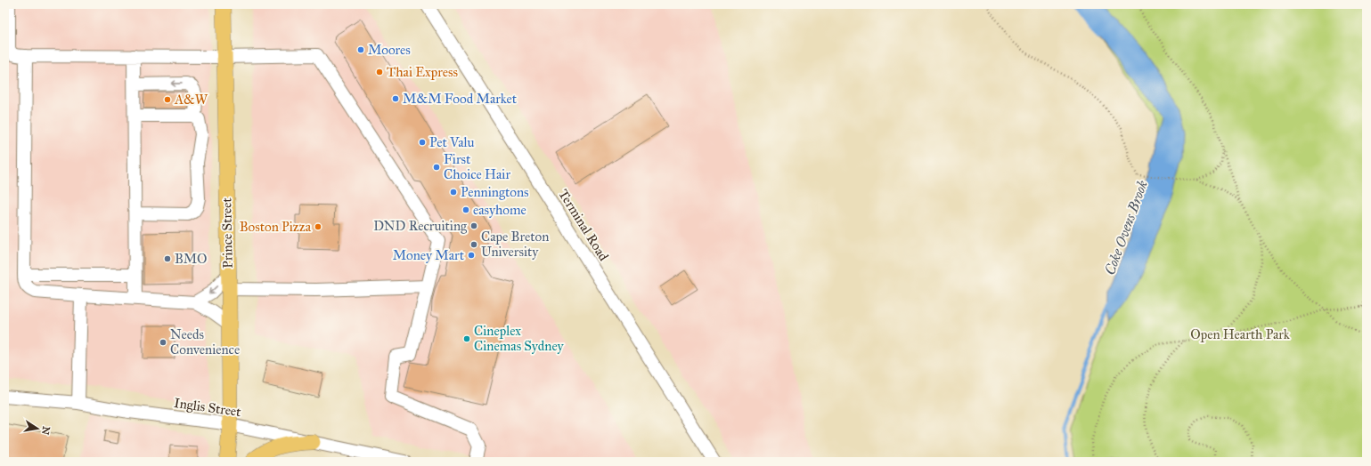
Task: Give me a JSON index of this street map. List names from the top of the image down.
{
  "streets": {
    "main road": ["Prince Street"],
    "street": ["Terminal Road", "Inglis Street"]
  },
  "crossings": [
    ["Prince Street", "Inglis Street"]
  ],
  "water": ["Coke Ovens Brook"],
  "parks": ["Open Hearth Park"],
  "places": [
    "Moores",
    "Thai Express",
    "M&M Food Market",
    "A&W",
    "Pet Valu",
    "First Choice Hair",
    "Penningtons",
    "easyhome",
    "DND Recruiting",
    "Boston Pizza",
    "Cape Breton University",
    "Money Mart",
    "BMO",
    "Cineplex Cinemas Sydney",
    "Needs Convenience"
  ],
  "north": "right"
}
